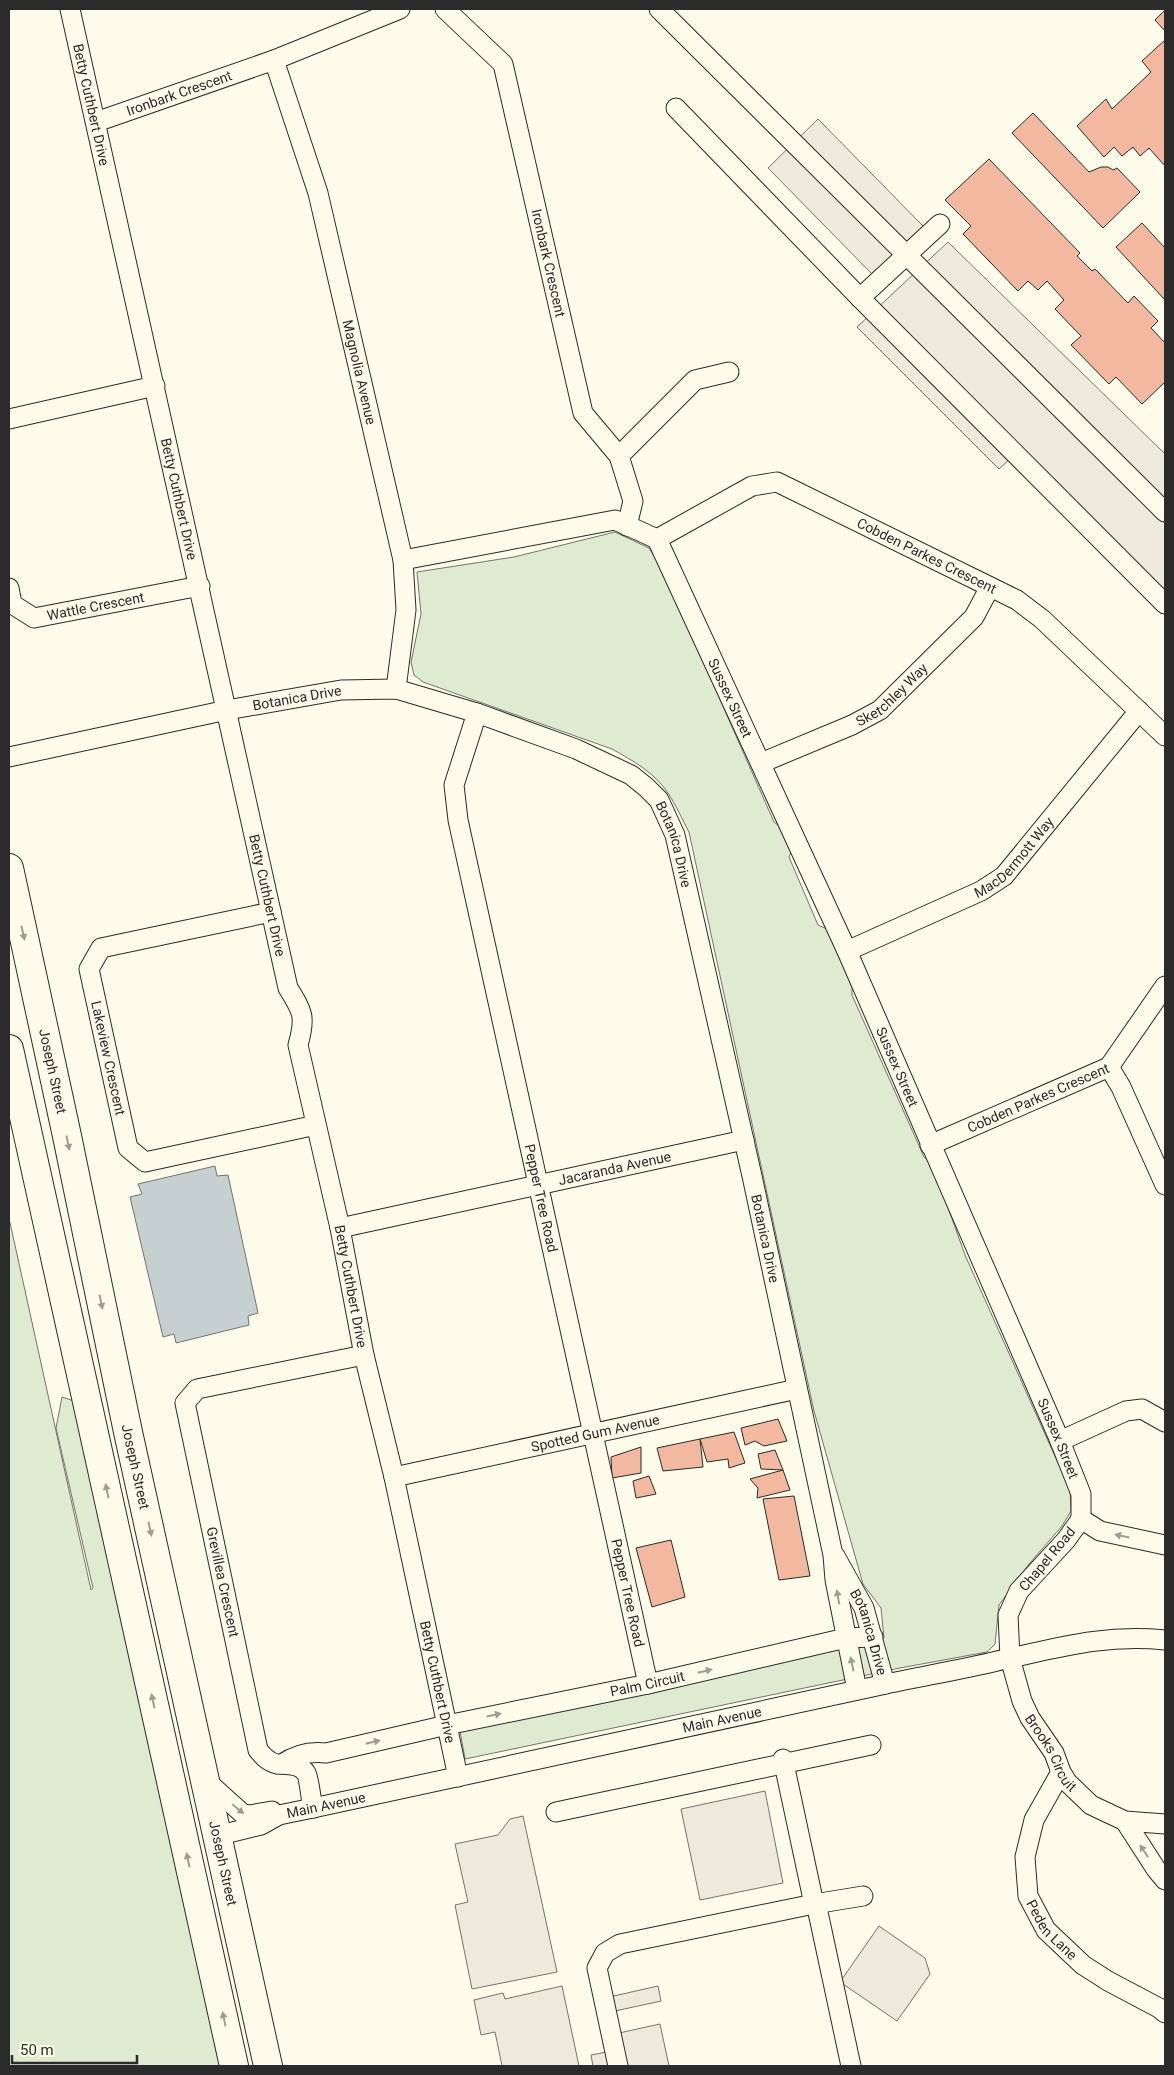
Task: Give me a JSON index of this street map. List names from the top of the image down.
{
  "streets": {
    "highway": ["Joseph Street"],
    "street": [
      "Ironbark Crescent",
      "Betty Cuthbert Drive",
      "Magnolia Avenue",
      "Cobden Parkes Crescent",
      "Wattle Crescent",
      "Sketchley Way",
      "Sussex Street",
      "Botanica Drive",
      "MacDermott Way",
      "Lakeview Crescent",
      "Jacaranda Avenue",
      "Pepper Tree Road",
      "Spotted Gum Avenue",
      "Chapel Road",
      "Grevillea Crescent",
      "Palm Circuit",
      "Main Avenue",
      "Brooks Circuit",
      "Peden Lane"
    ]
  },
  "crossings": [
    ["Ironbark Crescent", "Betty Cuthbert Drive"],
    ["Ironbark Crescent", "Magnolia Avenue"],
    ["Betty Cuthbert Drive", "Wattle Crescent"],
    ["Betty Cuthbert Drive", "Botanica Drive"],
    ["Betty Cuthbert Drive", "Lakeview Crescent"],
    ["Betty Cuthbert Drive", "Jacaranda Avenue"],
    ["Betty Cuthbert Drive", "Spotted Gum Avenue"],
    ["Betty Cuthbert Drive", "Grevillea Crescent"],
    ["Betty Cuthbert Drive", "Palm Circuit"],
    ["Betty Cuthbert Drive", "Main Avenue"],
    ["Magnolia Avenue", "Botanica Drive"],
    ["Cobden Parkes Crescent", "Sketchley Way"],
    ["Cobden Parkes Crescent", "Sussex Street"],
    ["Cobden Parkes Crescent", "MacDermott Way"],
    ["Sketchley Way", "Sussex Street"],
    ["Sussex Street", "MacDermott Way"],
    ["Sussex Street", "Chapel Road"],
    ["Botanica Drive", "Jacaranda Avenue"],
    ["Botanica Drive", "Pepper Tree Road"],
    ["Botanica Drive", "Spotted Gum Avenue"],
    ["Botanica Drive", "Palm Circuit"],
    ["Botanica Drive", "Main Avenue"],
    ["Joseph Street", "Main Avenue"],
    ["Jacaranda Avenue", "Pepper Tree Road"],
    ["Pepper Tree Road", "Spotted Gum Avenue"],
    ["Pepper Tree Road", "Palm Circuit"],
    ["Chapel Road", "Main Avenue"],
    ["Chapel Road", "Brooks Circuit"],
    ["Main Avenue", "Brooks Circuit"],
    ["Brooks Circuit", "Peden Lane"]
  ],
  "scale_bar": "50 m"
}
